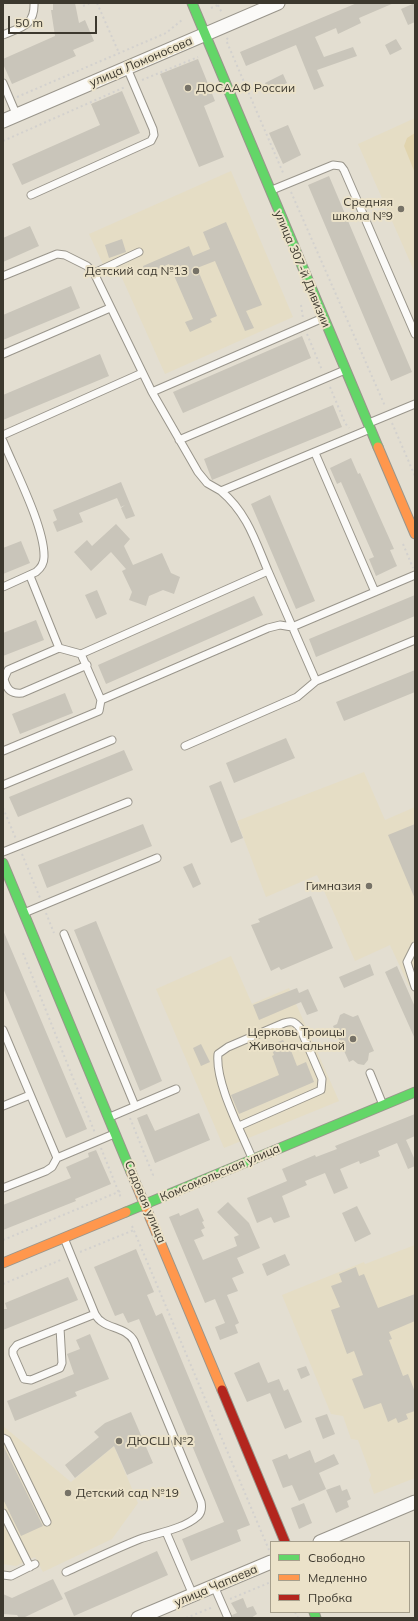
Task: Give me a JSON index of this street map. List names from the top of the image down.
{
  "streets": {
    "street": [
      "улица Ломоносова",
      "улица 307-й Дивизии",
      "Комсомольская улица",
      "Садовая улица",
      "улица Чапаева"
    ]
  },
  "crossings": [
    ["улица Ломоносова", "улица 307-й Дивизии"],
    ["Комсомольская улица", "Садовая улица"]
  ],
  "places": [
    "ДОСААФ России",
    "Средняя школа №9",
    "Детский сад №13",
    "Гимназия",
    "Церковь Троицы Живоначальной",
    "ДЮСШ №2",
    "Детский сад №19"
  ],
  "legend": ["Свободно", "Медленно", "Пробка"],
  "scale_bar": "50 m"
}
